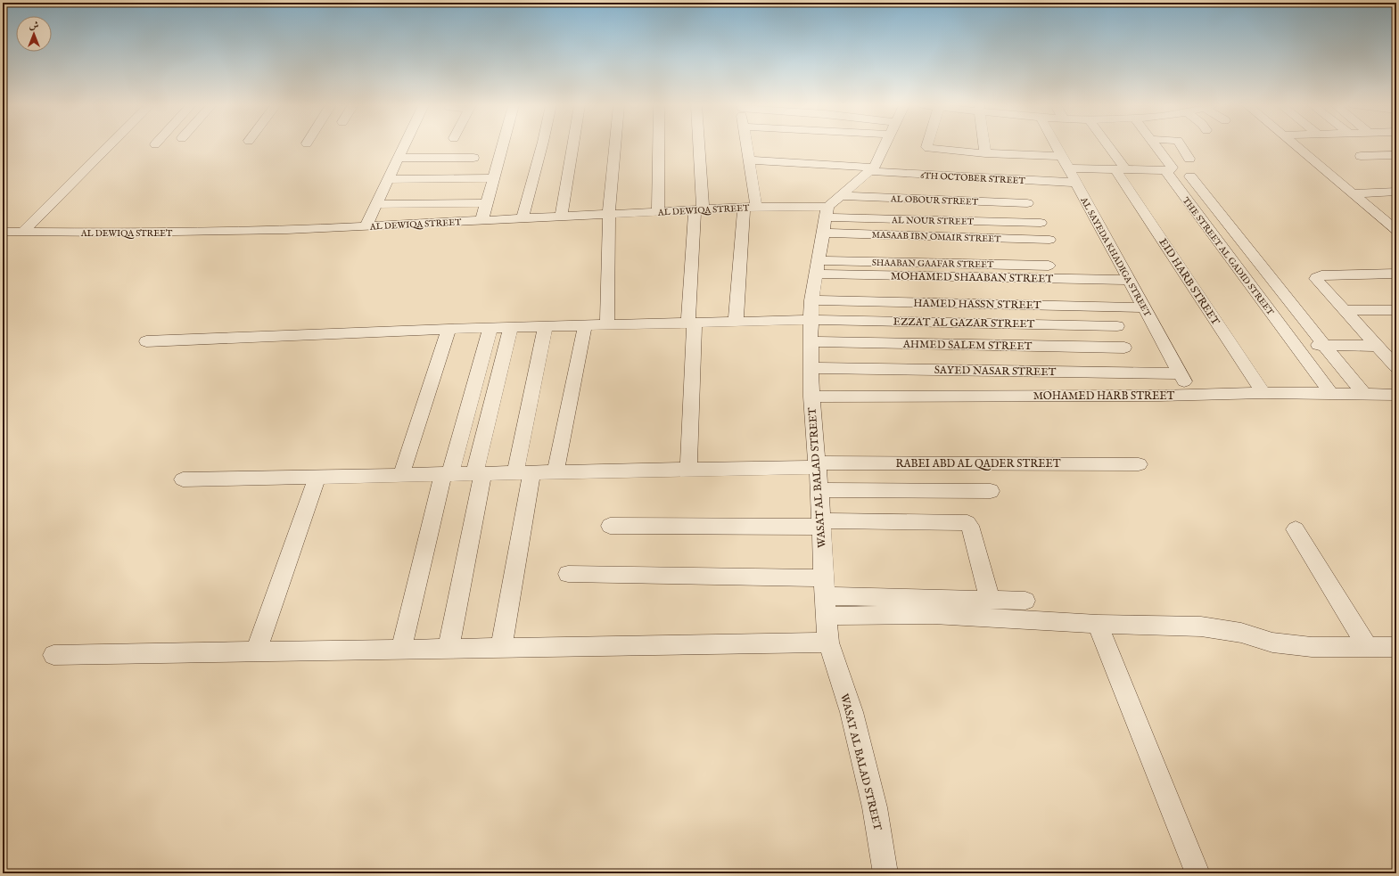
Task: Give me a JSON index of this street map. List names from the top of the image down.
{
  "streets": {
    "street": [
      "6TH OCTOBER STREET",
      "AL OBOUR STREET",
      "AL DEWIQA STREET",
      "AL NOUR STREET",
      "MASAAB IBN OMAIR STREET",
      "THE STREET AL GADID STREET",
      "AL SAYEDA KHADIGA STREET",
      "SHAABAN GAAFAR STREET",
      "MOHAMED SHAABAN STREET",
      "EID HARB STREET",
      "HAMED HASSN STREET",
      "EZZAT AL GAZAR STREET",
      "AHMED SALEM STREET",
      "SAYED NASAR STREET",
      "MOHAMED HARB STREET",
      "RABEI ABD AL QADER STREET",
      "WASAT AL BALAD STREET"
    ]
  },
  "crossings": [
    ["6TH OCTOBER STREET", "AL SAYEDA KHADIGA STREET"],
    ["AL DEWIQA STREET", "AL NOUR STREET"],
    ["AL DEWIQA STREET", "MASAAB IBN OMAIR STREET"],
    ["AL DEWIQA STREET", "WASAT AL BALAD STREET"],
    ["AL NOUR STREET", "MASAAB IBN OMAIR STREET"],
    ["AL NOUR STREET", "WASAT AL BALAD STREET"],
    ["MASAAB IBN OMAIR STREET", "WASAT AL BALAD STREET"],
    ["THE STREET AL GADID STREET", "MOHAMED HARB STREET"],
    ["AL SAYEDA KHADIGA STREET", "MOHAMED SHAABAN STREET"],
    ["AL SAYEDA KHADIGA STREET", "HAMED HASSN STREET"],
    ["AL SAYEDA KHADIGA STREET", "SAYED NASAR STREET"],
    ["AL SAYEDA KHADIGA STREET", "MOHAMED HARB STREET"],
    ["SHAABAN GAAFAR STREET", "MOHAMED SHAABAN STREET"],
    ["SHAABAN GAAFAR STREET", "WASAT AL BALAD STREET"],
    ["MOHAMED SHAABAN STREET", "WASAT AL BALAD STREET"],
    ["EID HARB STREET", "MOHAMED HARB STREET"],
    ["HAMED HASSN STREET", "WASAT AL BALAD STREET"],
    ["EZZAT AL GAZAR STREET", "WASAT AL BALAD STREET"],
    ["AHMED SALEM STREET", "WASAT AL BALAD STREET"],
    ["SAYED NASAR STREET", "WASAT AL BALAD STREET"],
    ["MOHAMED HARB STREET", "WASAT AL BALAD STREET"],
    ["RABEI ABD AL QADER STREET", "WASAT AL BALAD STREET"]
  ],
  "north": "top"
}
